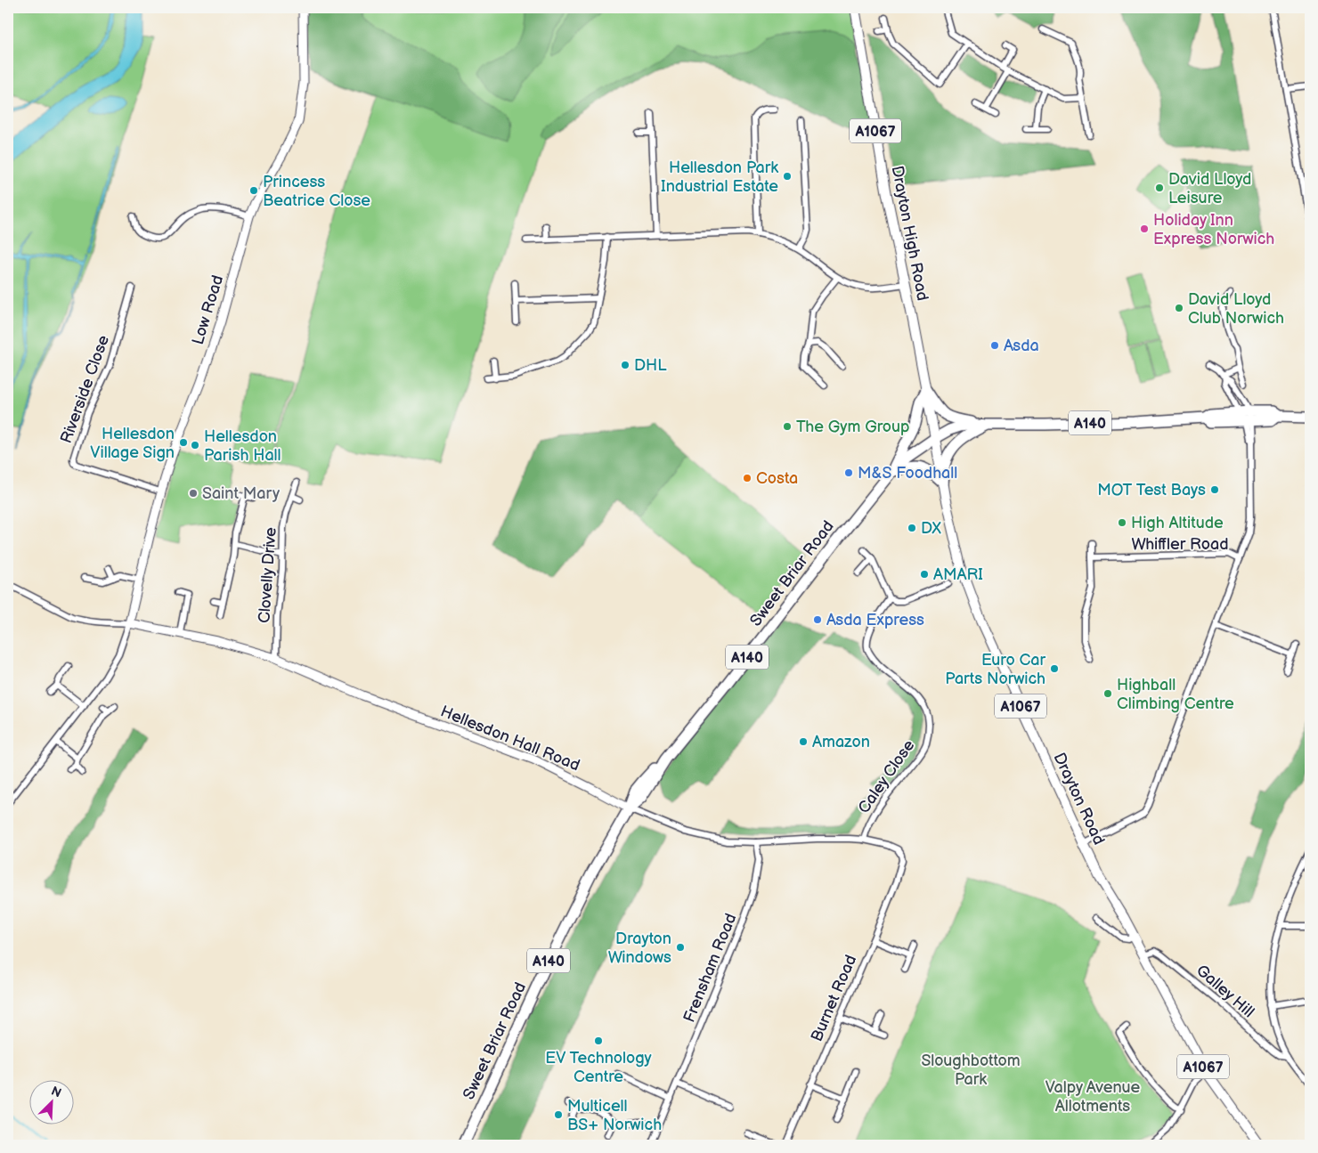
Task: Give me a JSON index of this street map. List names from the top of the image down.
{
  "streets": {
    "highway": ["A1067", "A140", "Sweet Briar Road"],
    "main road": ["Drayton High Road", "Drayton Road"],
    "street": [
      "Low Road",
      "Riverside Close",
      "Whiffler Road",
      "Clovelly Drive",
      "Hellesdon Hall Road",
      "Caley Close",
      "Frensham Road",
      "Galley Hill",
      "Burnet Road"
    ]
  },
  "crossings": [
    ["A1067", "Drayton High Road"],
    ["A1067", "A140"],
    ["Drayton High Road", "A140"],
    ["Drayton High Road", "Sweet Briar Road"],
    ["Drayton High Road", "Drayton Road"],
    ["Low Road", "Riverside Close"],
    ["Low Road", "Hellesdon Hall Road"],
    ["A140", "Whiffler Road"],
    ["A140", "Sweet Briar Road"],
    ["A140", "Drayton Road"],
    ["Whiffler Road", "Drayton Road"],
    ["Sweet Briar Road", "Hellesdon Hall Road"],
    ["Sweet Briar Road", "Drayton Road"],
    ["Clovelly Drive", "Hellesdon Hall Road"],
    ["Hellesdon Hall Road", "Caley Close"],
    ["Hellesdon Hall Road", "Frensham Road"],
    ["Hellesdon Hall Road", "Burnet Road"],
    ["Drayton Road", "Galley Hill"]
  ],
  "parks": ["Sloughbottom Park", "Valpy Avenue Allotments"],
  "places": [
    "Hellesdon Park Industrial Estate",
    "David Lloyd Leisure",
    "Princess Beatrice Close",
    "Holiday Inn Express Norwich",
    "David Lloyd Club Norwich",
    "Asda",
    "DHL",
    "The Gym Group",
    "Hellesdon Village Sign",
    "Hellesdon Parish Hall",
    "M&S Foodhall",
    "Costa",
    "MOT Test Bays",
    "Saint Mary",
    "High Altitude",
    "DX",
    "AMARI",
    "Asda Express",
    "Euro Car Parts Norwich",
    "Highball Climbing Centre",
    "Amazon",
    "Drayton Windows",
    "EV Technology Centre",
    "Multicell BS+ Norwich"
  ],
  "north": "top right"
}
